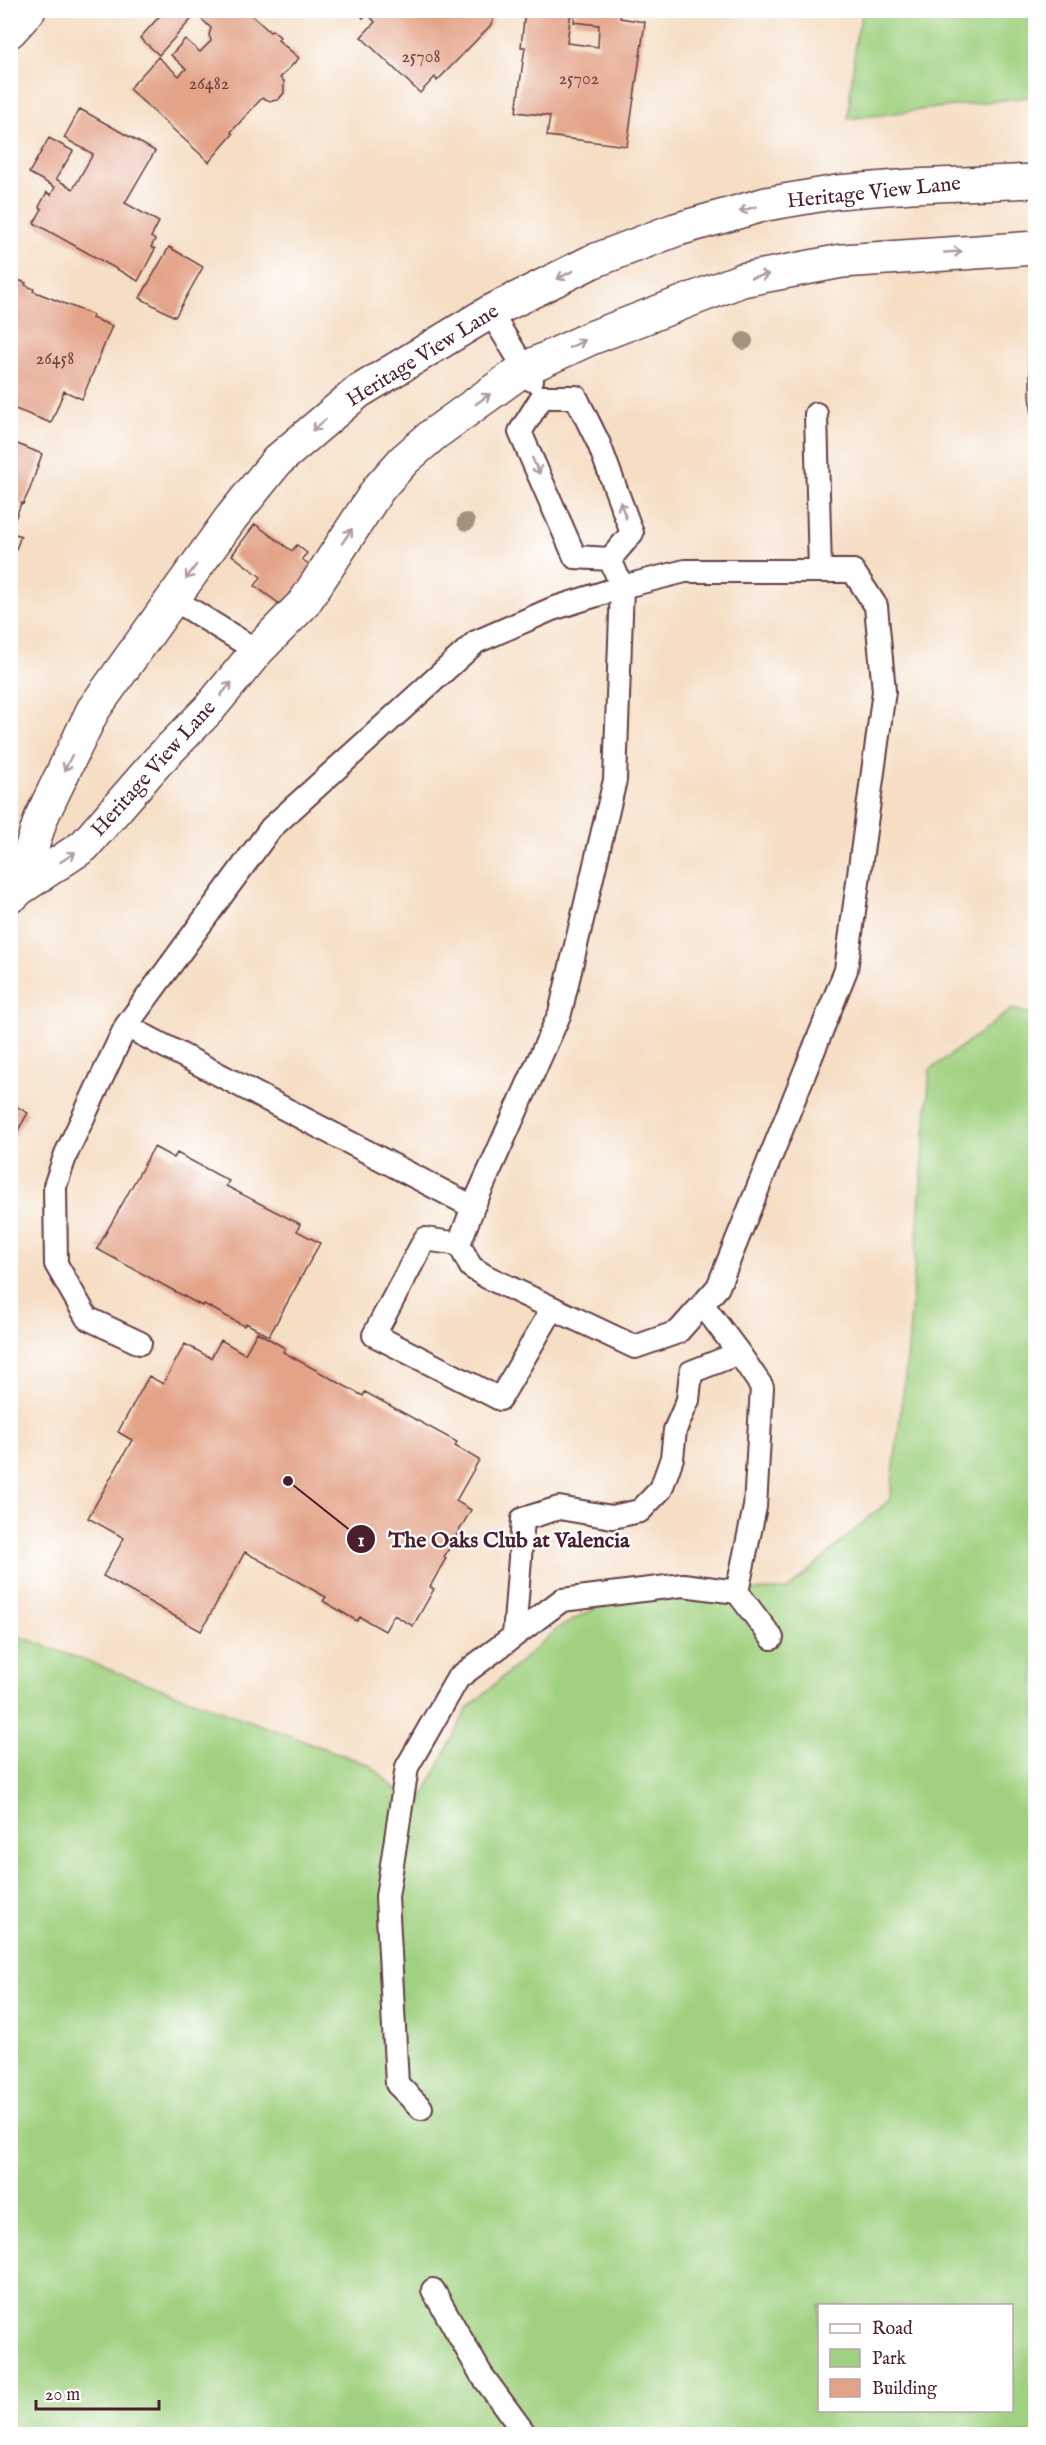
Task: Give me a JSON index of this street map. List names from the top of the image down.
{
  "streets": {
    "street": ["Heritage View Lane"]
  },
  "places": ["The Oaks Club at Valencia"],
  "house_numbers": [
    "25708",
    "25702",
    "26482",
    "26458"
  ],
  "legend": ["Road", "Park", "Building"],
  "scale_bar": "20 m"
}
